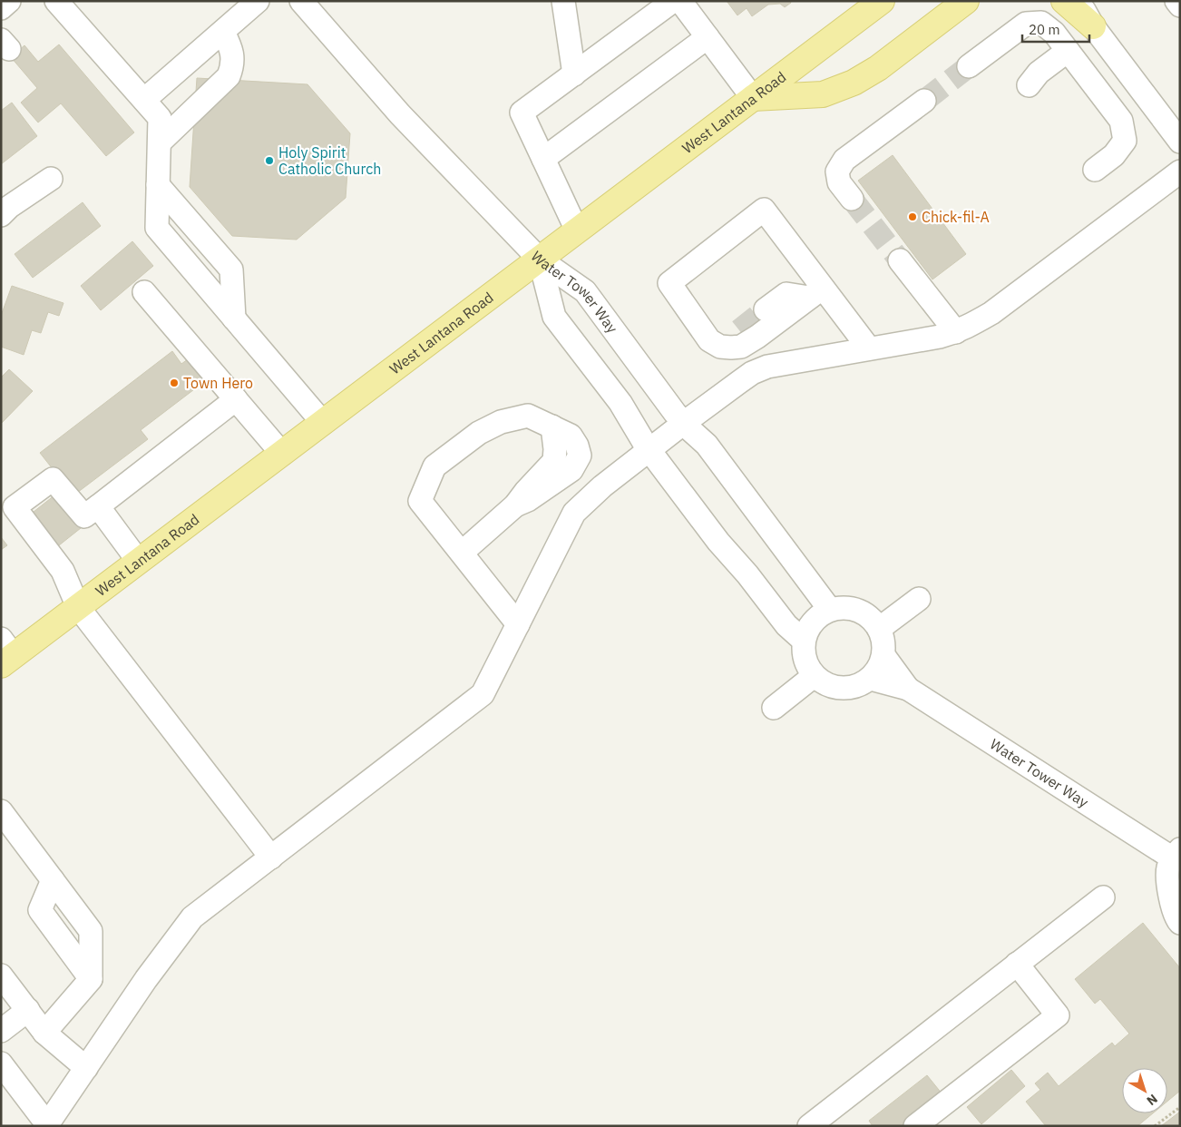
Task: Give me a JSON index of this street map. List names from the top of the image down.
{
  "streets": {
    "main road": ["West Lantana Road"],
    "street": ["Water Tower Way"]
  },
  "crossings": [
    ["West Lantana Road", "Water Tower Way"]
  ],
  "places": ["Holy Spirit Catholic Church", "Chick-fil-A", "Town Hero"],
  "scale_bar": "20 m",
  "north": "bottom right"
}
